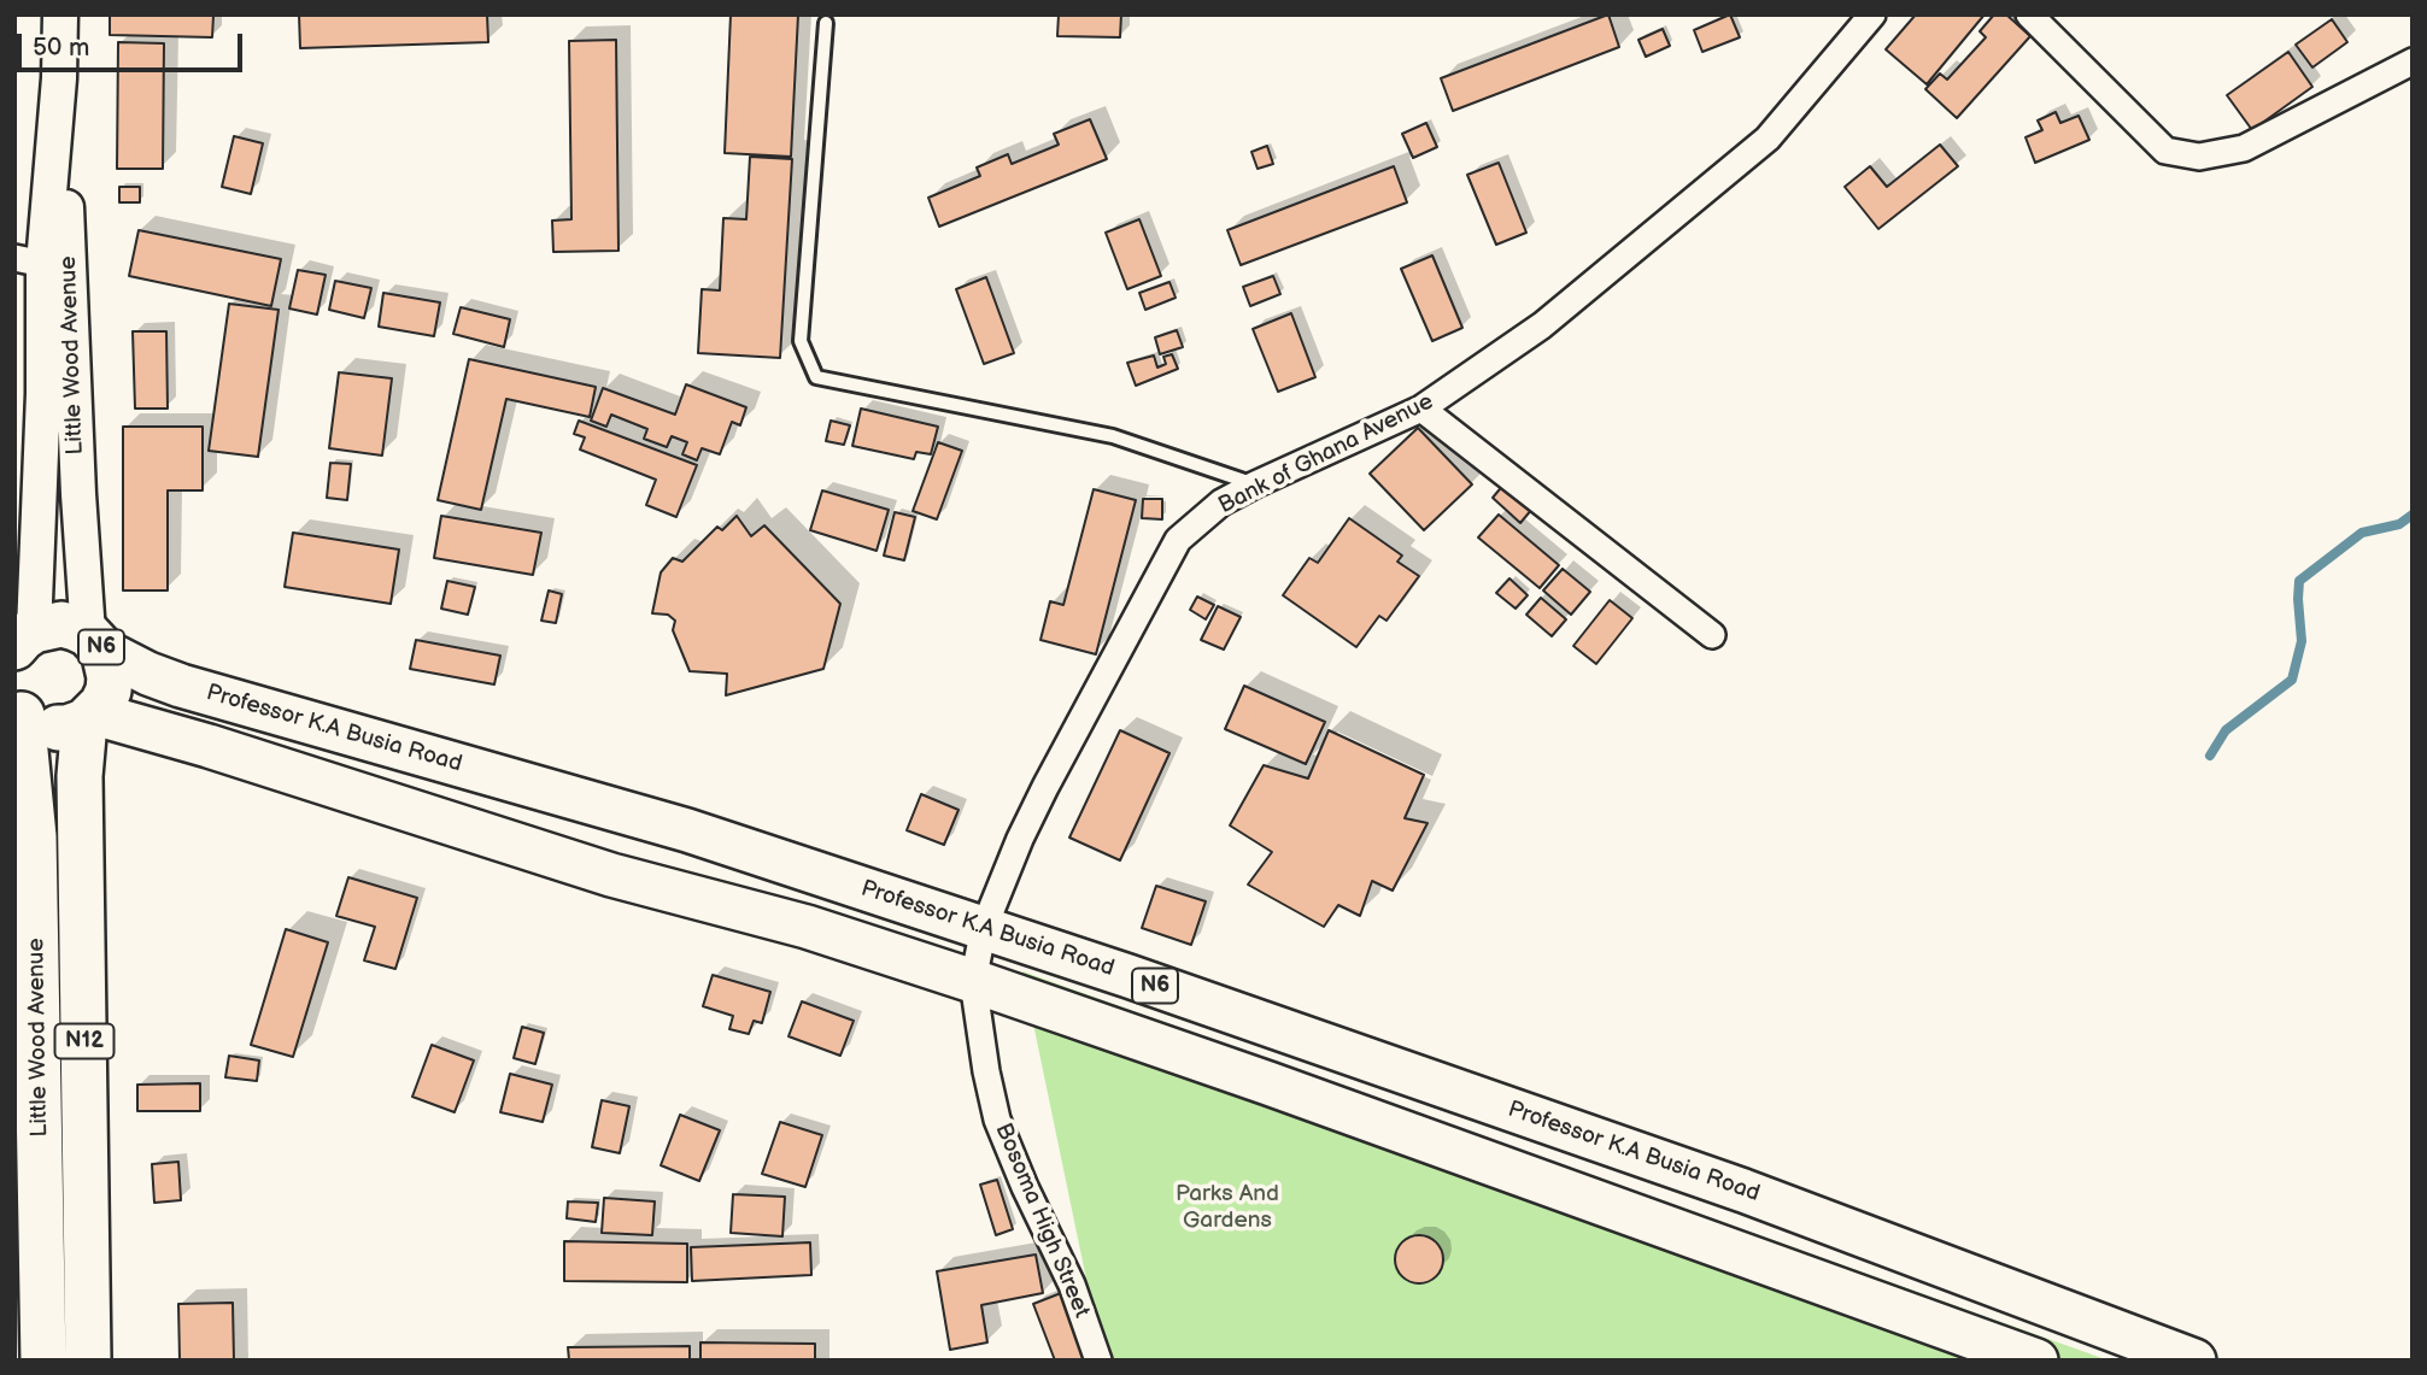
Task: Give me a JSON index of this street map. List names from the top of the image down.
{
  "streets": {
    "highway": ["Little Wood Avenue", "N6", "N12"],
    "main road": ["Professor K.A Busia Road"],
    "street": ["Bank of Ghana Avenue", "Bosoma High Street"]
  },
  "crossings": [
    ["Little Wood Avenue", "N6"],
    ["Little Wood Avenue", "Professor K.A Busia Road"],
    ["Bank of Ghana Avenue", "N6"],
    ["Bank of Ghana Avenue", "Professor K.A Busia Road"],
    ["Bank of Ghana Avenue", "Bosoma High Street"],
    ["N6", "Professor K.A Busia Road"],
    ["N6", "Bosoma High Street"]
  ],
  "parks": ["Parks And Gardens"],
  "scale_bar": "50 m"
}
